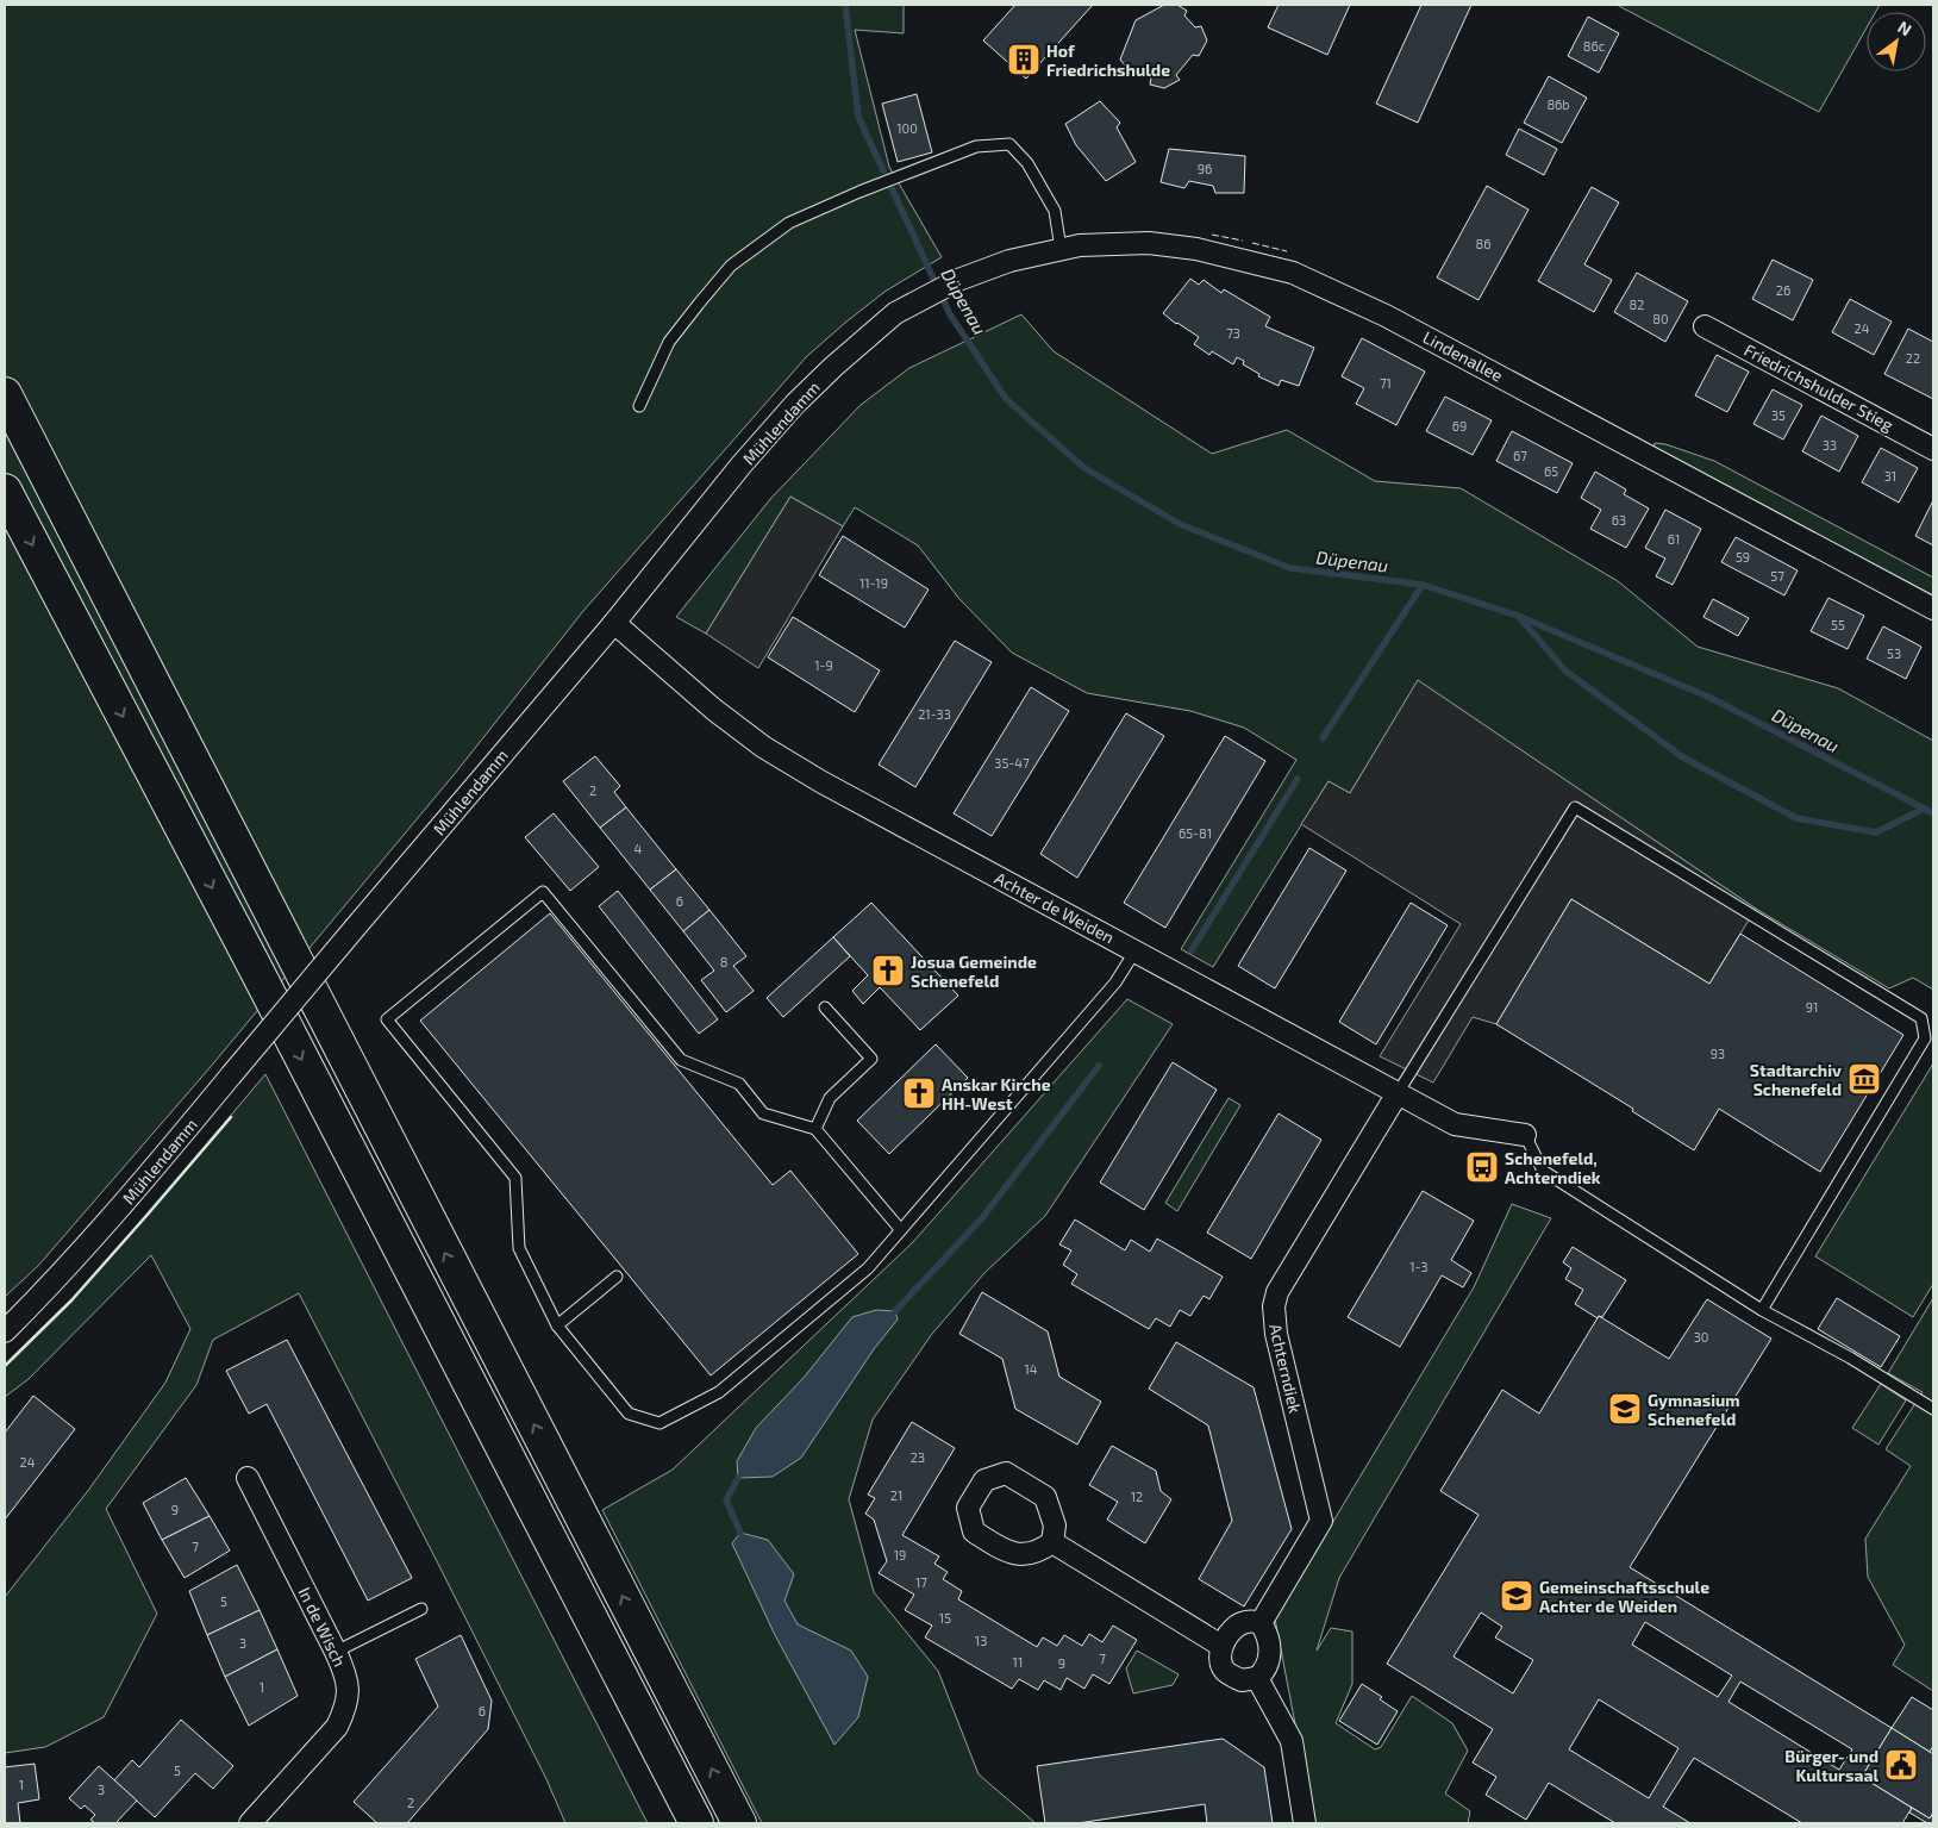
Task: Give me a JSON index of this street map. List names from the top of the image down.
{
  "streets": {
    "street": [
      "Lindenallee",
      "Friedrichshulder Stieg",
      "Mühlendamm",
      "Achter de Weiden",
      "Achterndiek",
      "In de Wisch"
    ]
  },
  "crossings": [
    ["Lindenallee", "Mühlendamm"],
    ["Mühlendamm", "Achter de Weiden"],
    ["Achter de Weiden", "Achterndiek"]
  ],
  "water": ["Düpenau"],
  "places": {
    "building": ["Hof Friedrichshulde"],
    "church": ["Josua Gemeinde Schenefeld", "Anskar Kirche HH-West"],
    "museum": ["Stadtarchiv Schenefeld"],
    "bus stop": ["Schenefeld, Achterndiek"],
    "school or university": ["Gymnasium Schenefeld", "Gemeinschaftsschule Achter de Weiden"],
    "public building": ["Bürger- und Kultursaal"]
  },
  "house_numbers": [
    "86c",
    "86b",
    "100",
    "96",
    "86",
    "26",
    "82",
    "80",
    "24",
    "73",
    "22",
    "71",
    "35",
    "69",
    "33",
    "67",
    "65",
    "31",
    "63",
    "61",
    "59",
    "57",
    "11-19",
    "55",
    "53",
    "1-9",
    "21-33",
    "35-47",
    "2",
    "65-81",
    "4",
    "6",
    "8",
    "91",
    "93",
    "1-3",
    "30",
    "14",
    "23",
    "24",
    "21",
    "12",
    "9",
    "7",
    "19",
    "17",
    "5",
    "15",
    "13",
    "3",
    "7",
    "11",
    "9",
    "1",
    "6",
    "5",
    "1",
    "3",
    "2"
  ],
  "north": "top right"
}
